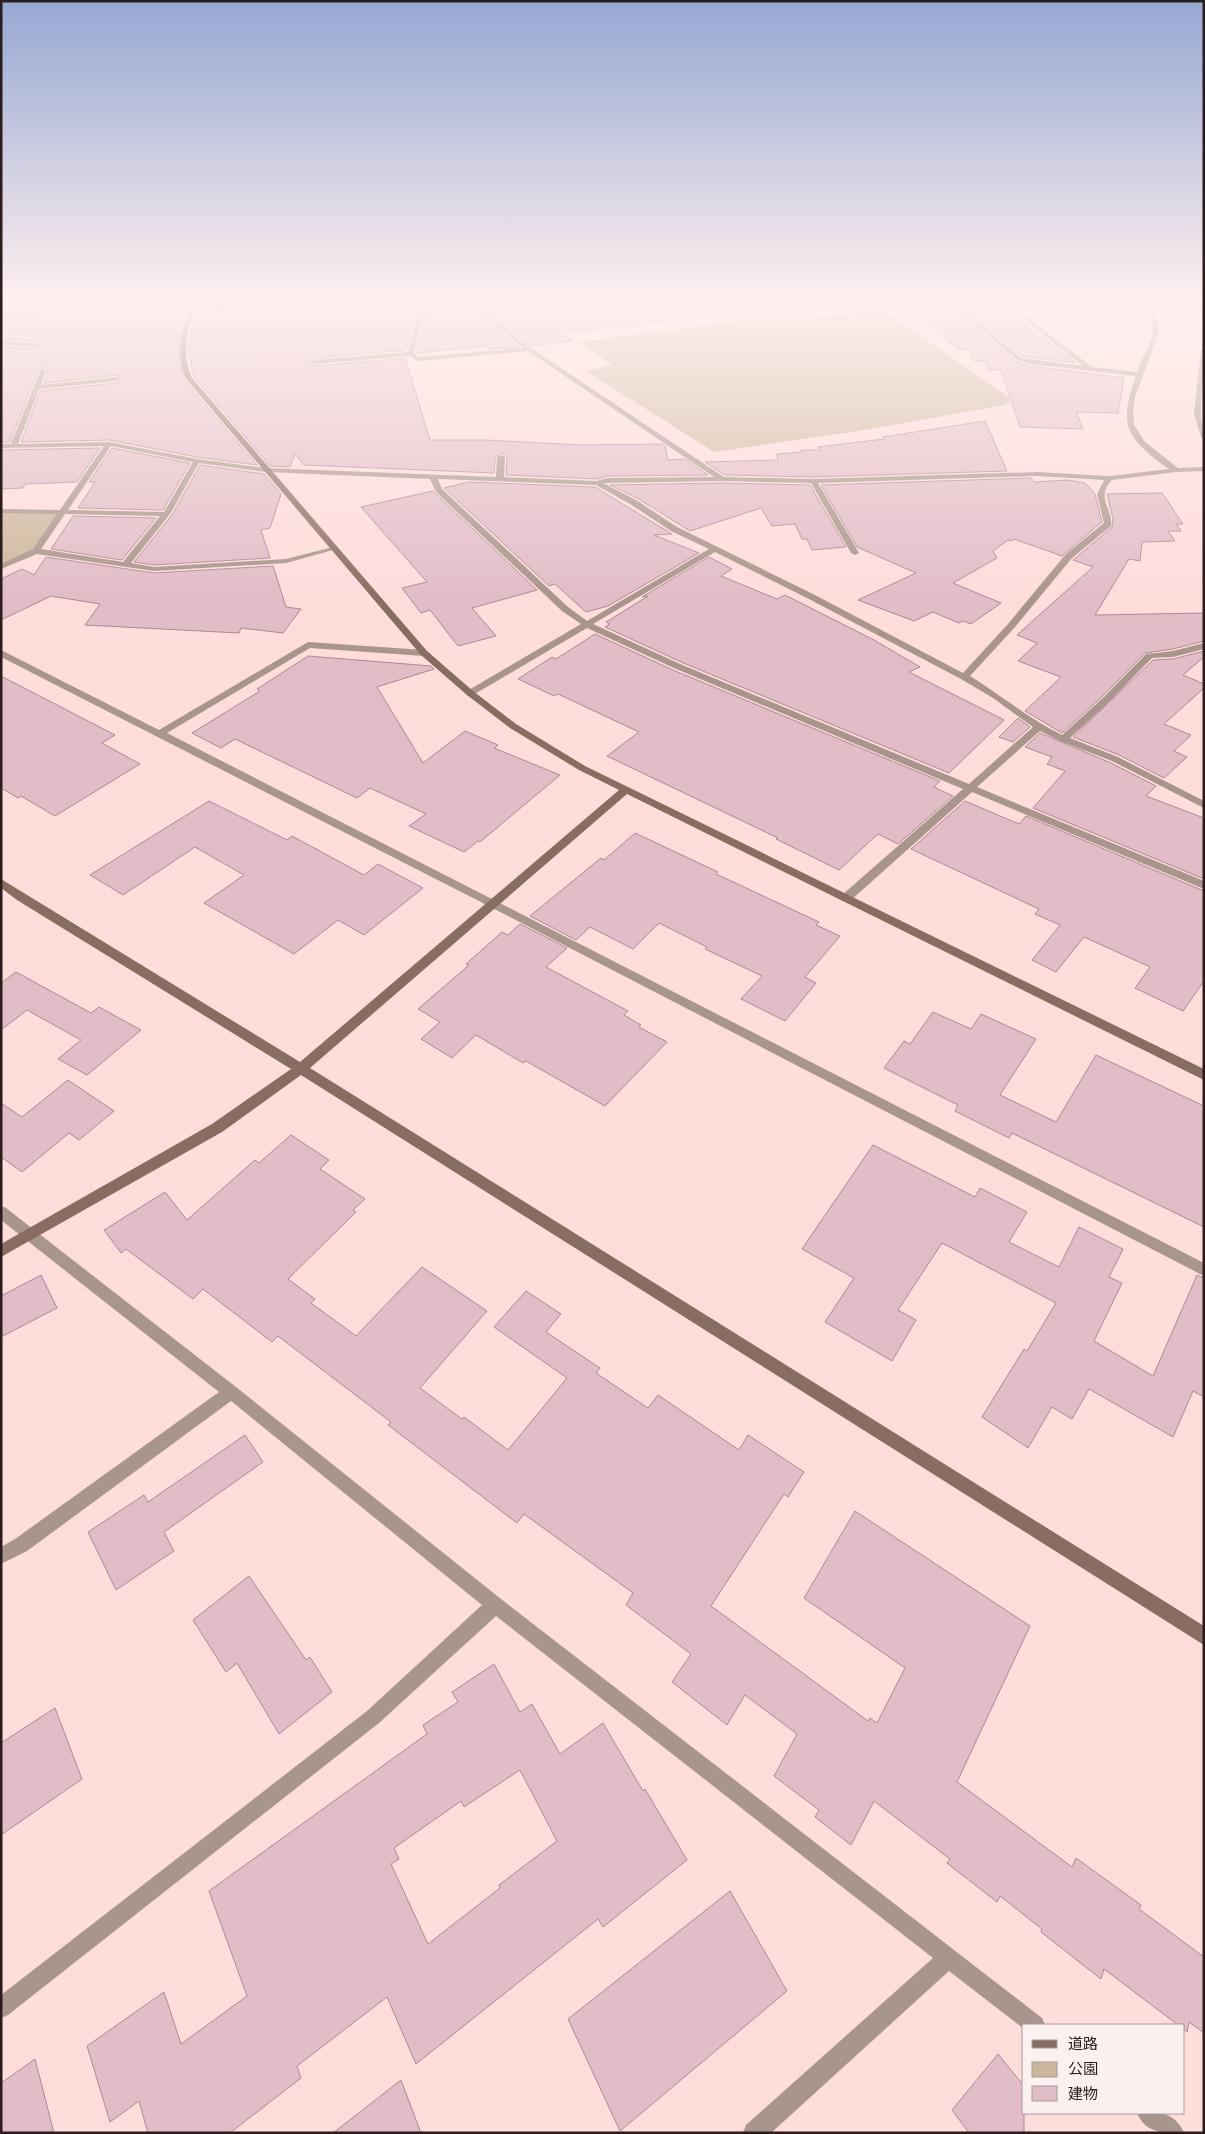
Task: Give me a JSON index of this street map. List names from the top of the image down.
{
  "legend": ["道路", "公園", "建物"]
}
